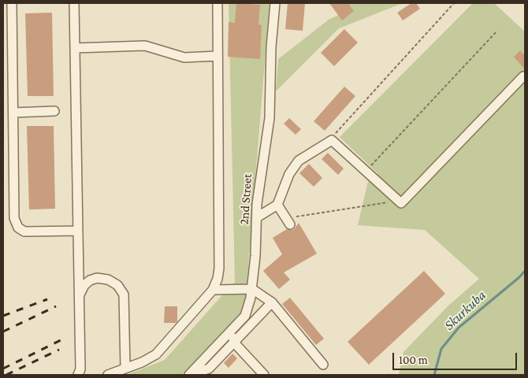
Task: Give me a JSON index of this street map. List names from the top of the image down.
{
  "streets": {
    "street": ["2nd Street"]
  },
  "water": ["Skurkuba"],
  "scale_bar": "100 m"
}
